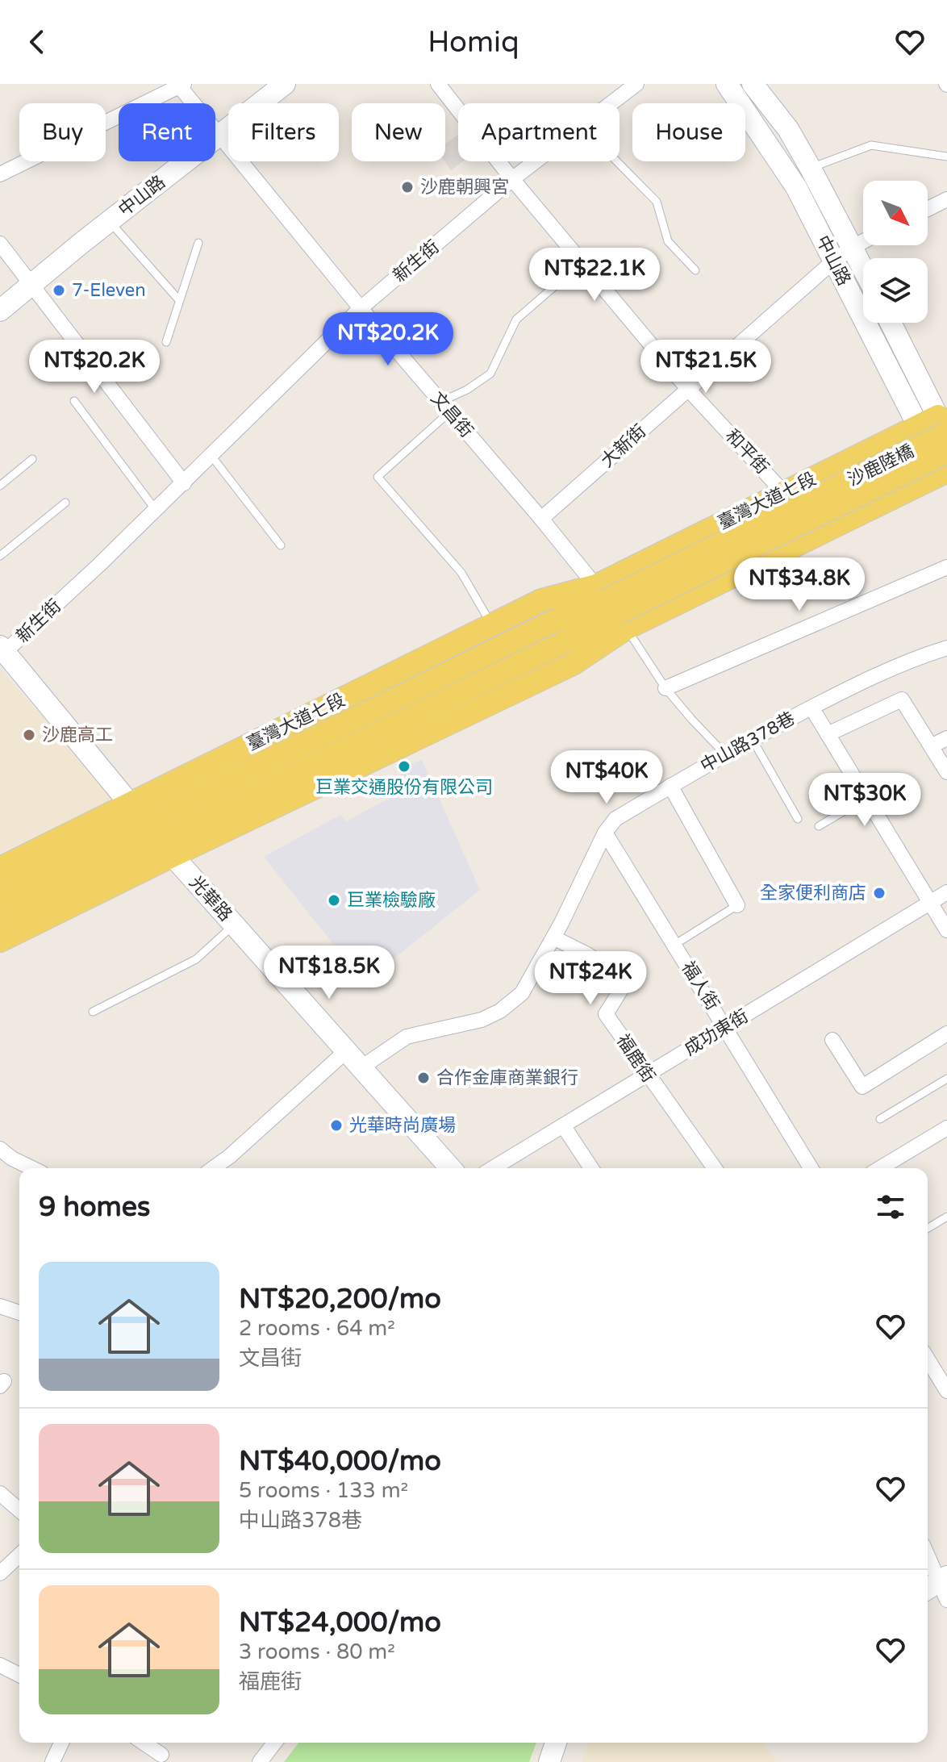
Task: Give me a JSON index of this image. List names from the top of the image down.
{
  "streets": {
    "main road": ["沙鹿陸橋", "臺灣大道七段"],
    "street": [
      "中山路",
      "新生街",
      "文昌街",
      "大新街",
      "和平街",
      "中山路378巷",
      "光華路",
      "福人街",
      "成功東街",
      "福鹿街"
    ]
  },
  "crossings": [
    ["中山路", "文昌街"],
    ["中山路", "大新街"],
    ["中山路", "沙鹿陸橋"],
    ["中山路", "臺灣大道七段"],
    ["新生街", "文昌街"],
    ["新生街", "和平街"],
    ["新生街", "光華路"],
    ["文昌街", "大新街"],
    ["文昌街", "沙鹿陸橋"],
    ["文昌街", "臺灣大道七段"],
    ["大新街", "和平街"],
    ["和平街", "臺灣大道七段"],
    ["沙鹿陸橋", "臺灣大道七段"],
    ["臺灣大道七段", "光華路"],
    ["中山路378巷", "光華路"],
    ["中山路378巷", "福人街"],
    ["中山路378巷", "福鹿街"],
    ["福人街", "成功東街"],
    ["成功東街", "福鹿街"]
  ],
  "places": [
    "沙鹿朝興宮",
    "7-Eleven",
    "沙鹿高工",
    "巨業交通股份有限公司",
    "全家便利商店",
    "巨業檢驗廠",
    "合作金庫商業銀行",
    "光華時尚廣場"
  ],
  "north": "bottom right",
  "page": {
    "header": "Homiq",
    "chip": [
      "Buy",
      "Rent",
      "Filters",
      "New",
      "Apartment",
      "House"
    ],
    "price": [
      "NT$22.1K",
      "NT$20.2K",
      "NT$20.2K",
      "NT$21.5K",
      "NT$34.8K",
      "NT$40K",
      "NT$30K",
      "NT$18.5K",
      "NT$24K"
    ],
    "heading": "9 homes",
    "list": [
      {
        "name": "NT$20,200/mo",
        "note": "2 rooms · 64 m² · 文昌街"
      },
      {
        "name": "NT$40,000/mo",
        "note": "5 rooms · 133 m² · 中山路378巷"
      },
      {
        "name": "NT$24,000/mo",
        "note": "3 rooms · 80 m² · 福鹿街"
      }
    ]
  }
}
